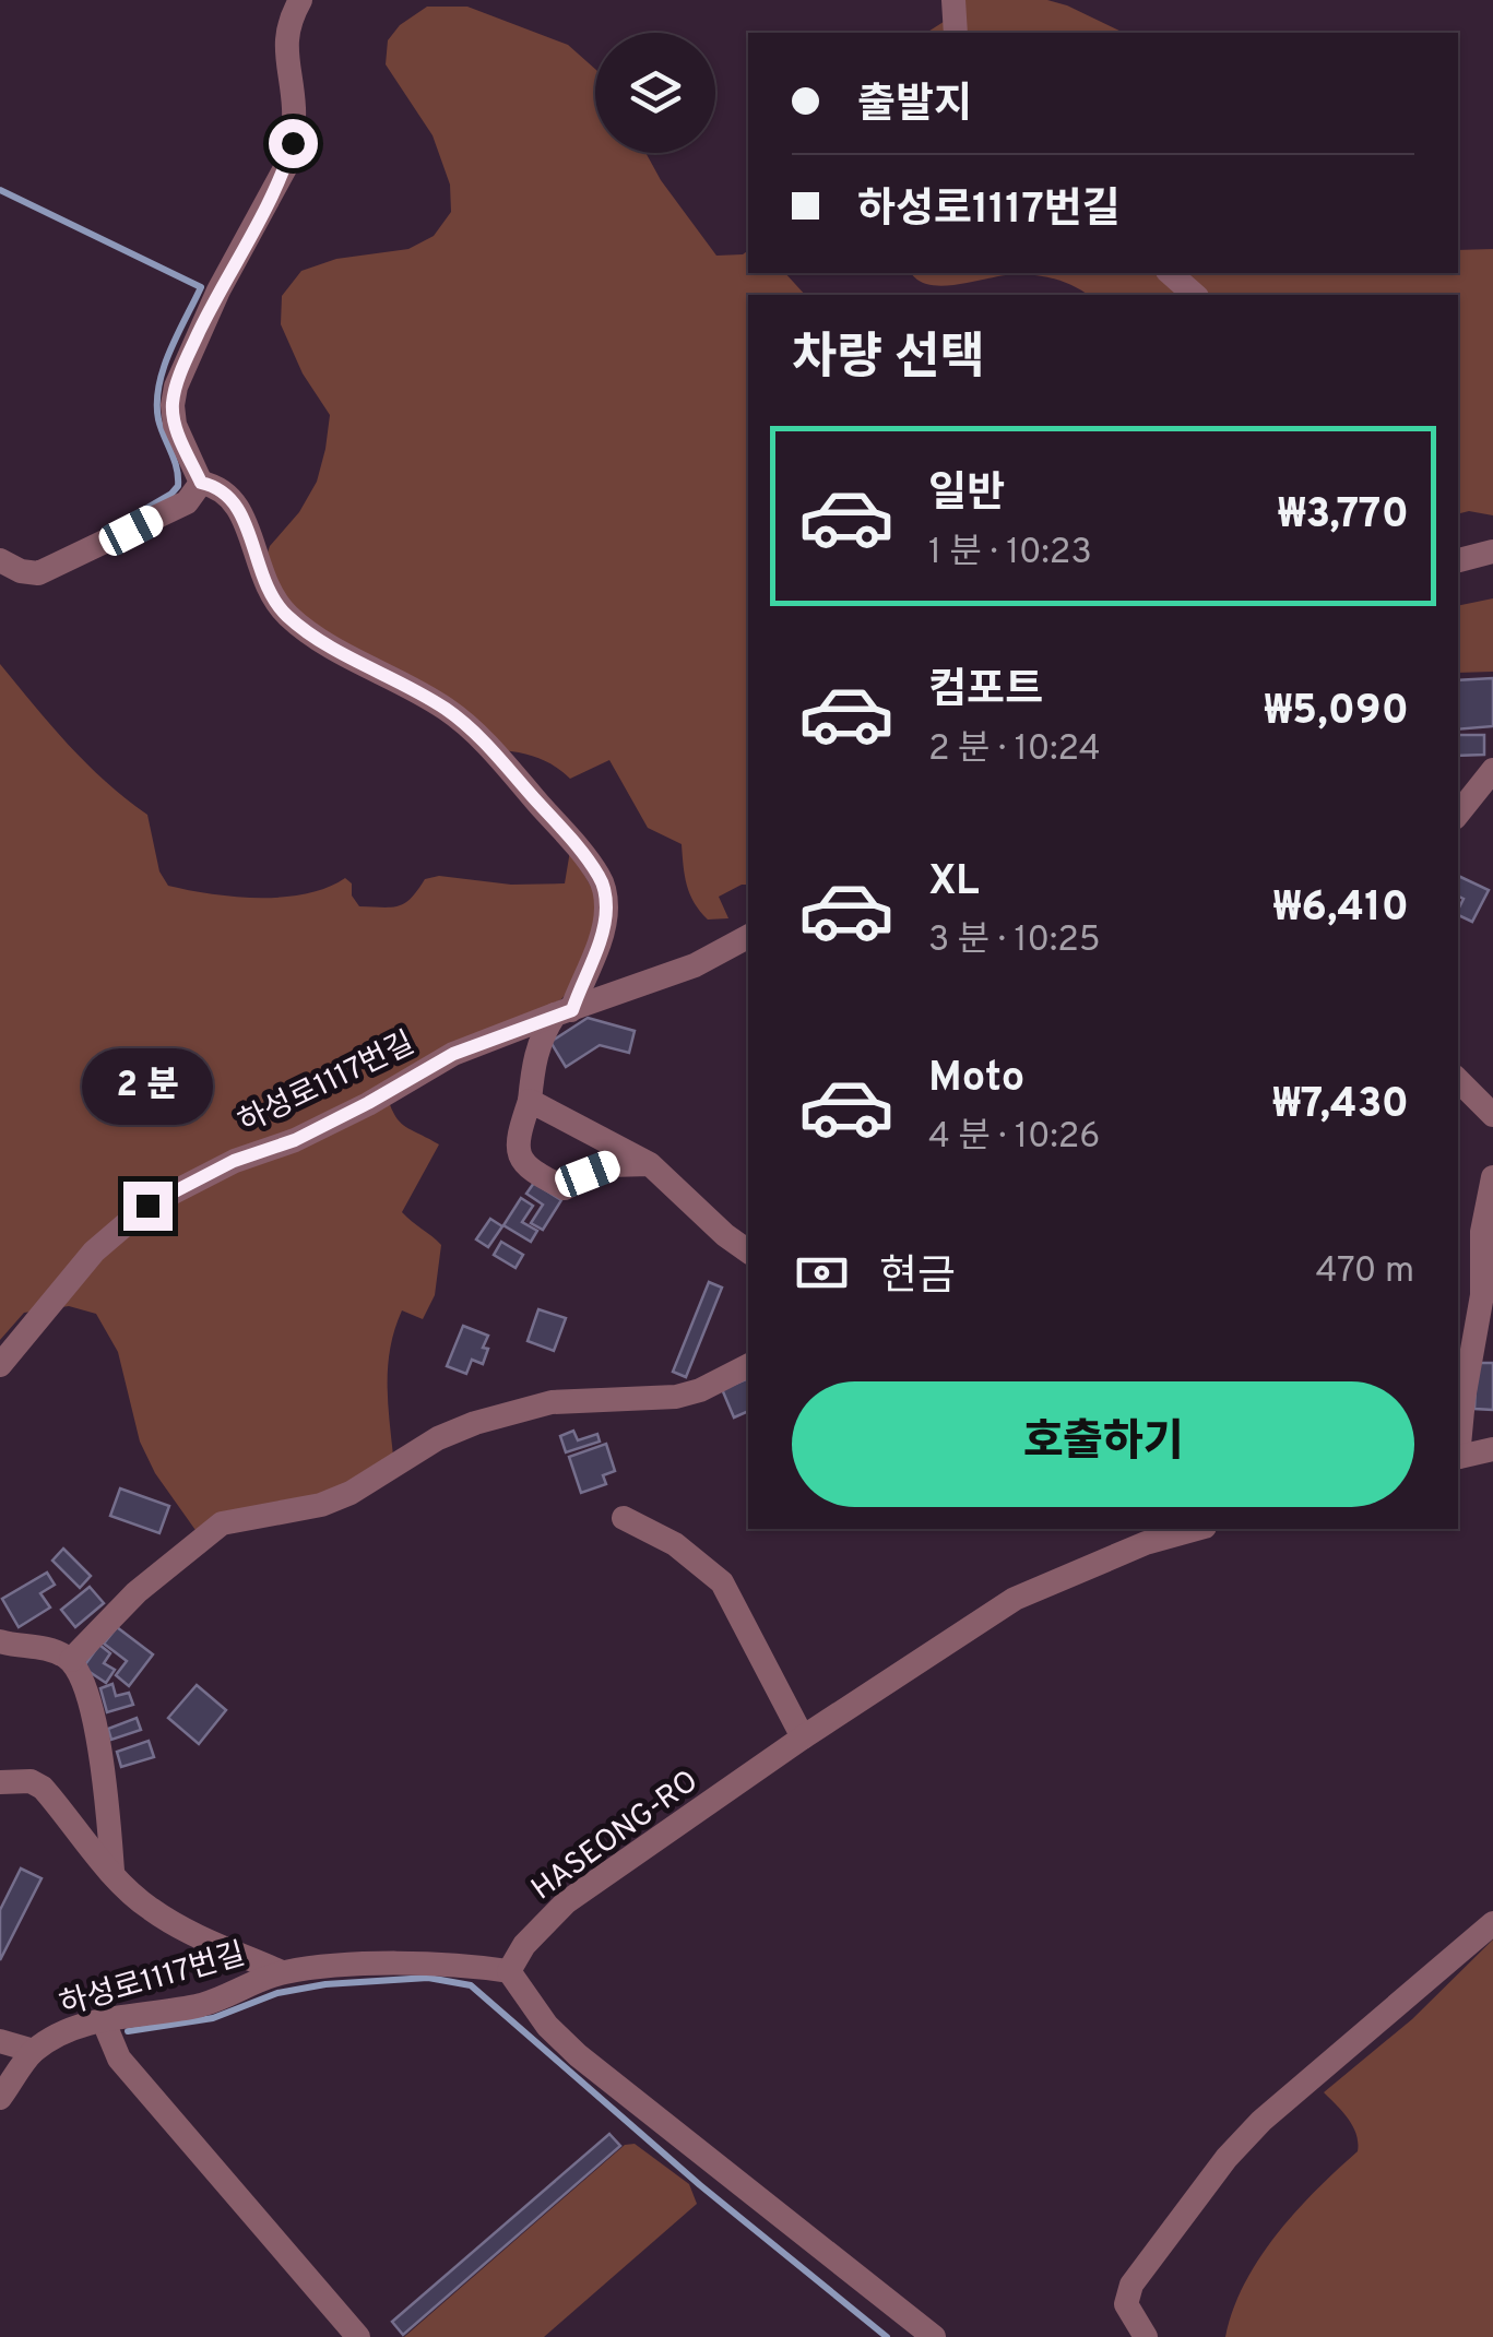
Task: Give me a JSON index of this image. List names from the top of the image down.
{
  "streets": {
    "street": ["하성로1117번길", "HASEONG-RO"]
  },
  "crossings": [
    ["하성로1117번길", "HASEONG-RO"]
  ],
  "page": {
    "banner": ["출발지", "하성로1117번길"],
    "heading": "차량 선택",
    "list": [
      {
        "name": "일반",
        "note": "1 분 · 10:23",
        "value": "₩3,770"
      },
      {
        "name": "컴포트",
        "note": "2 분 · 10:24",
        "value": "₩5,090"
      },
      {
        "name": "XL",
        "note": "3 분 · 10:25",
        "value": "₩6,410"
      },
      {
        "name": "Moto",
        "note": "4 분 · 10:26",
        "value": "₩7,430"
      }
    ],
    "bubble": "2 분",
    "pay": ["현금", "470 m"],
    "buttons": "호출하기"
  }
}
